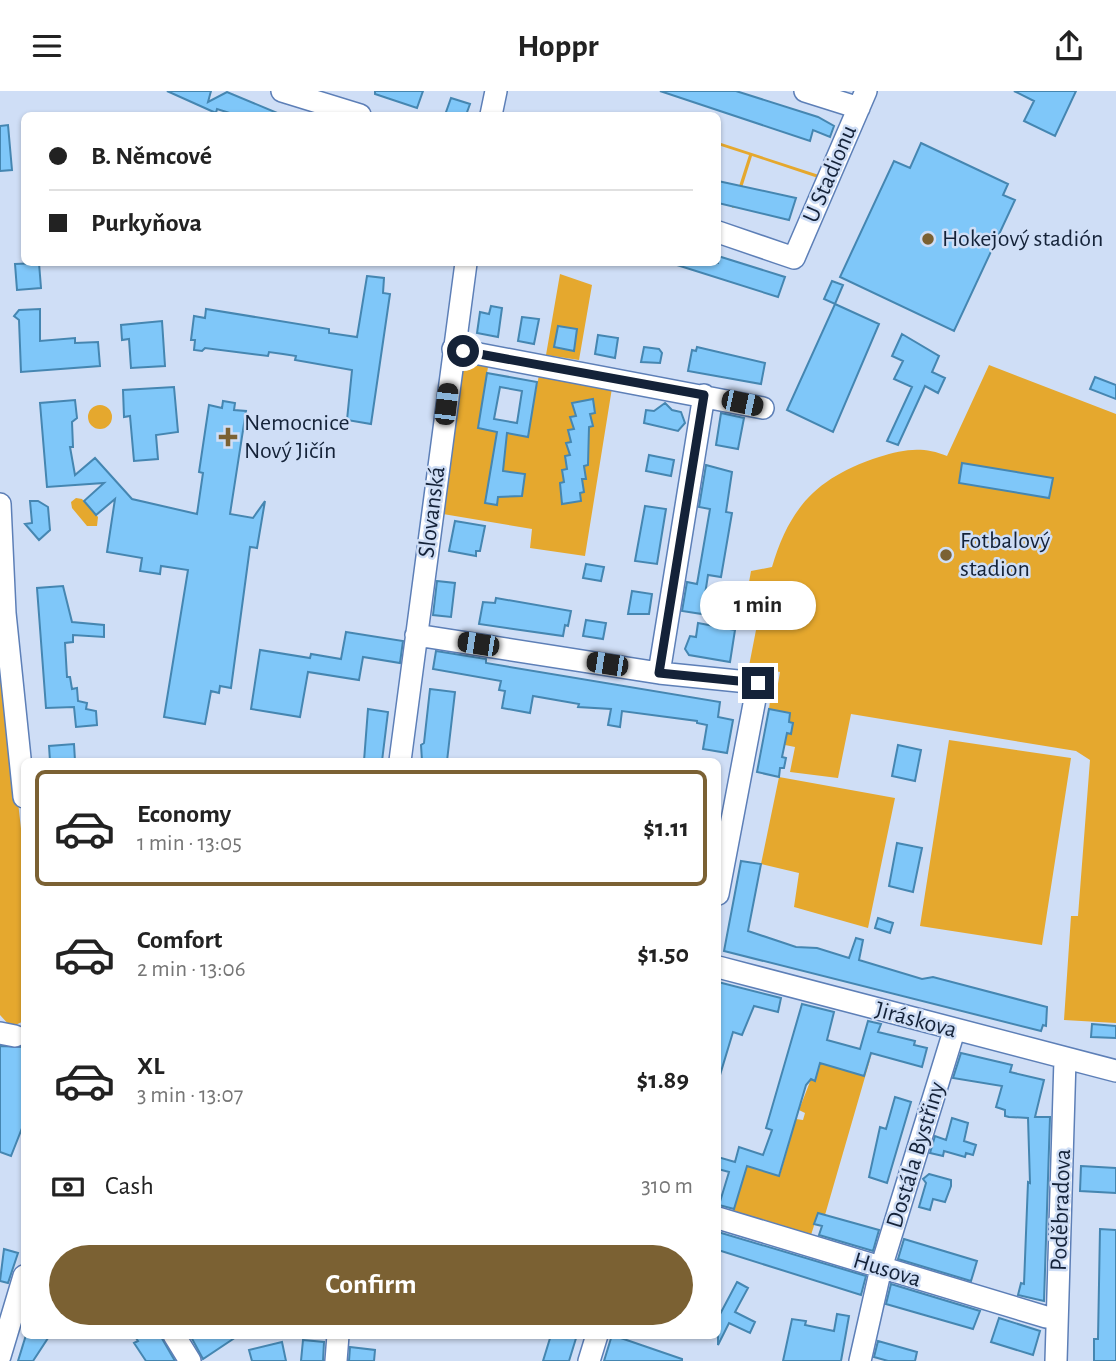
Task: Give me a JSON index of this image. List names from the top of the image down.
{
  "streets": {
    "street": [
      "U Stadionu",
      "Slovanská",
      "Jiráskova",
      "Dostála Bystřiny",
      "Poděbradova",
      "Husova"
    ]
  },
  "crossings": [
    ["Jiráskova", "Dostála Bystřiny"],
    ["Jiráskova", "Poděbradova"],
    ["Dostála Bystřiny", "Husova"],
    ["Poděbradova", "Husova"]
  ],
  "places": {
    "other": ["Hokejový stadión", "Fotbalový stadion"],
    "health": ["Nemocnice Nový Jičín"]
  },
  "page": {
    "header": "Hoppr",
    "banner": ["B. Němcové", "Purkyňova"],
    "bubble": "1 min",
    "list": [
      {
        "name": "Economy",
        "note": "1 min · 13:05",
        "value": "$1.11"
      },
      {
        "name": "Comfort",
        "note": "2 min · 13:06",
        "value": "$1.50"
      },
      {
        "name": "XL",
        "note": "3 min · 13:07",
        "value": "$1.89"
      }
    ],
    "pay": ["Cash", "310 m"],
    "buttons": "Confirm"
  }
}
